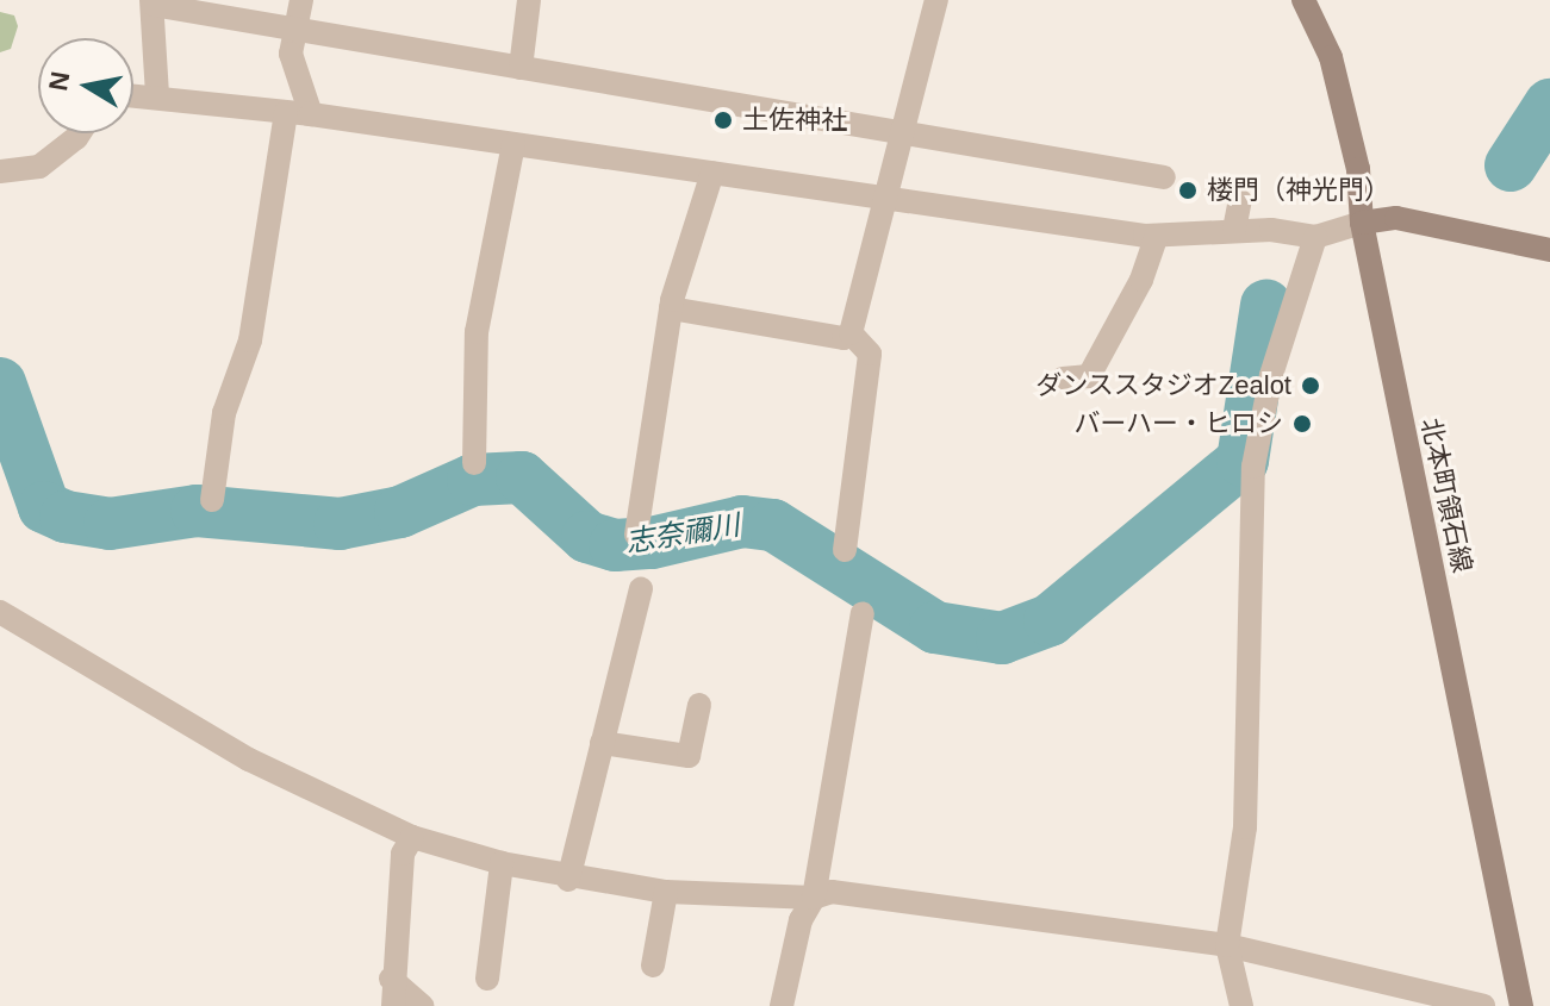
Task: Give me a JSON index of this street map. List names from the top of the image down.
{
  "streets": {
    "main road": ["北本町領石線"]
  },
  "water": ["志奈禰川"],
  "places": [
    "土佐神社",
    "楼門（神光門）",
    "ダンススタジオZealot",
    "バーハー・ヒロシ"
  ],
  "north": "left"
}
